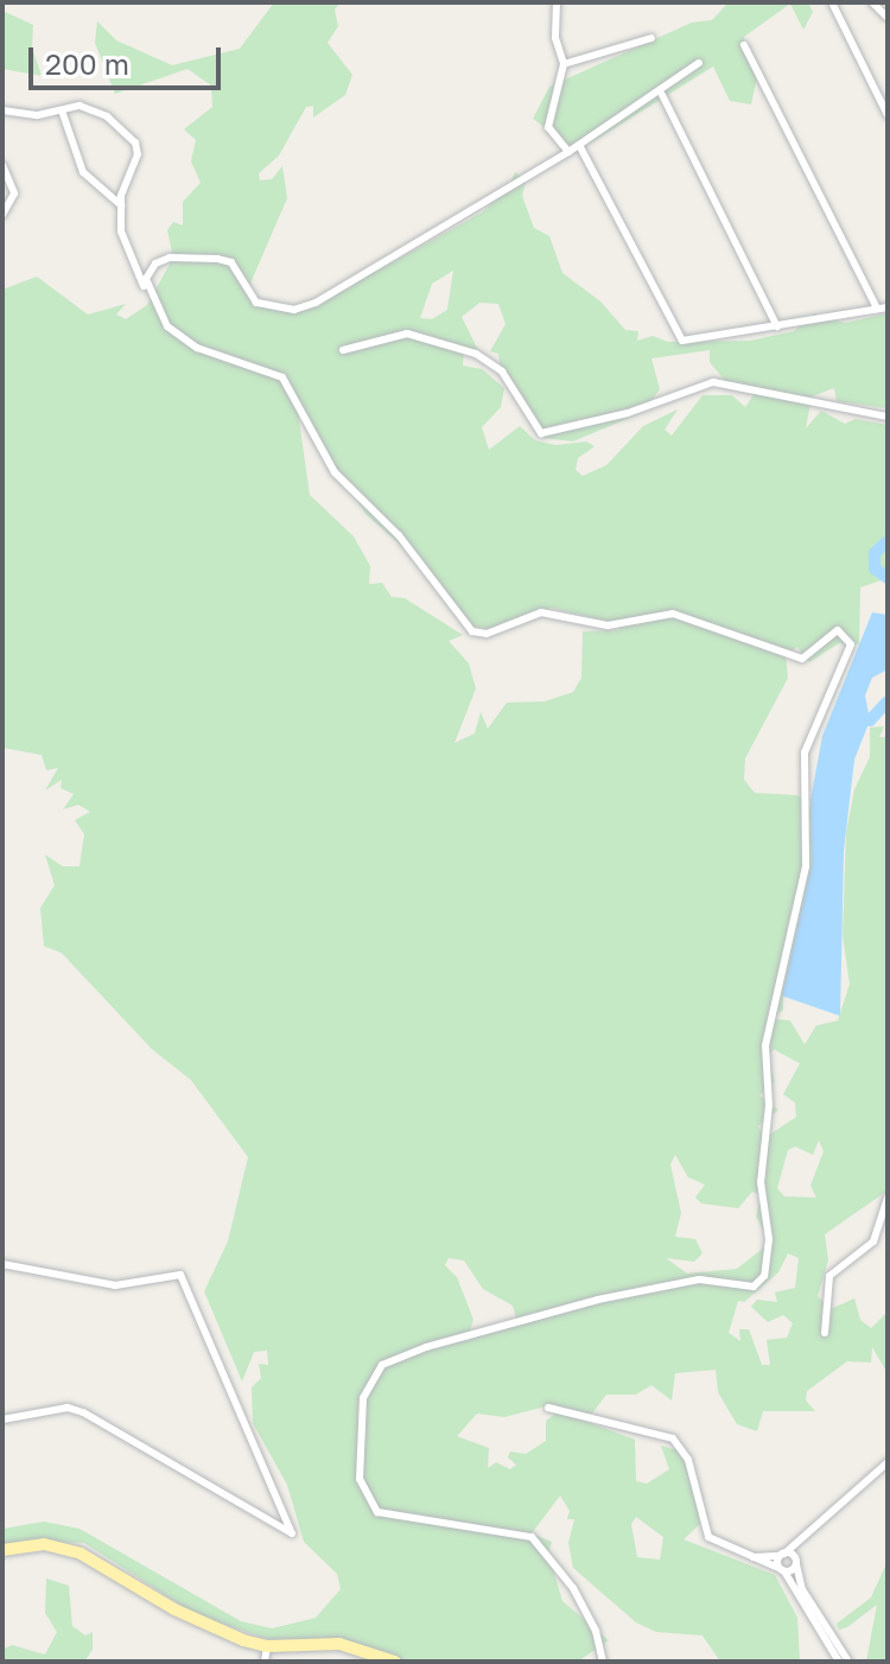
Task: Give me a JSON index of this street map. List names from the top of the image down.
{
  "scale_bar": "200 m"
}
